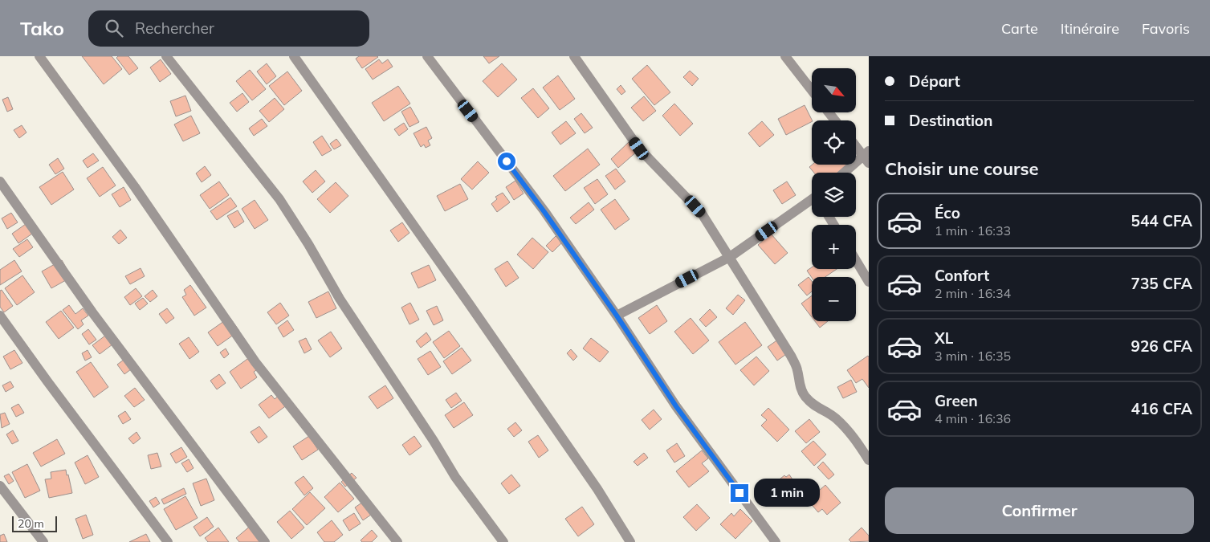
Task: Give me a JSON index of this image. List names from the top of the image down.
{
  "scale_bar": "20 m",
  "north": "bottom right",
  "page": {
    "header": "Tako",
    "search": "Rechercher",
    "nav": ["Carte", "Itinéraire", "Favoris"],
    "banner": ["Départ", "Destination"],
    "map_buttons": ["+", "−"],
    "heading": "Choisir une course",
    "list": [
      {
        "name": "Éco",
        "note": "1 min · 16:33",
        "value": "544 CFA"
      },
      {
        "name": "Confort",
        "note": "2 min · 16:34",
        "value": "735 CFA"
      },
      {
        "name": "XL",
        "note": "3 min · 16:35",
        "value": "926 CFA"
      },
      {
        "name": "Green",
        "note": "4 min · 16:36",
        "value": "416 CFA"
      }
    ],
    "bubble": "1 min",
    "buttons": "Confirmer",
    "scale": "20 m"
  }
}
